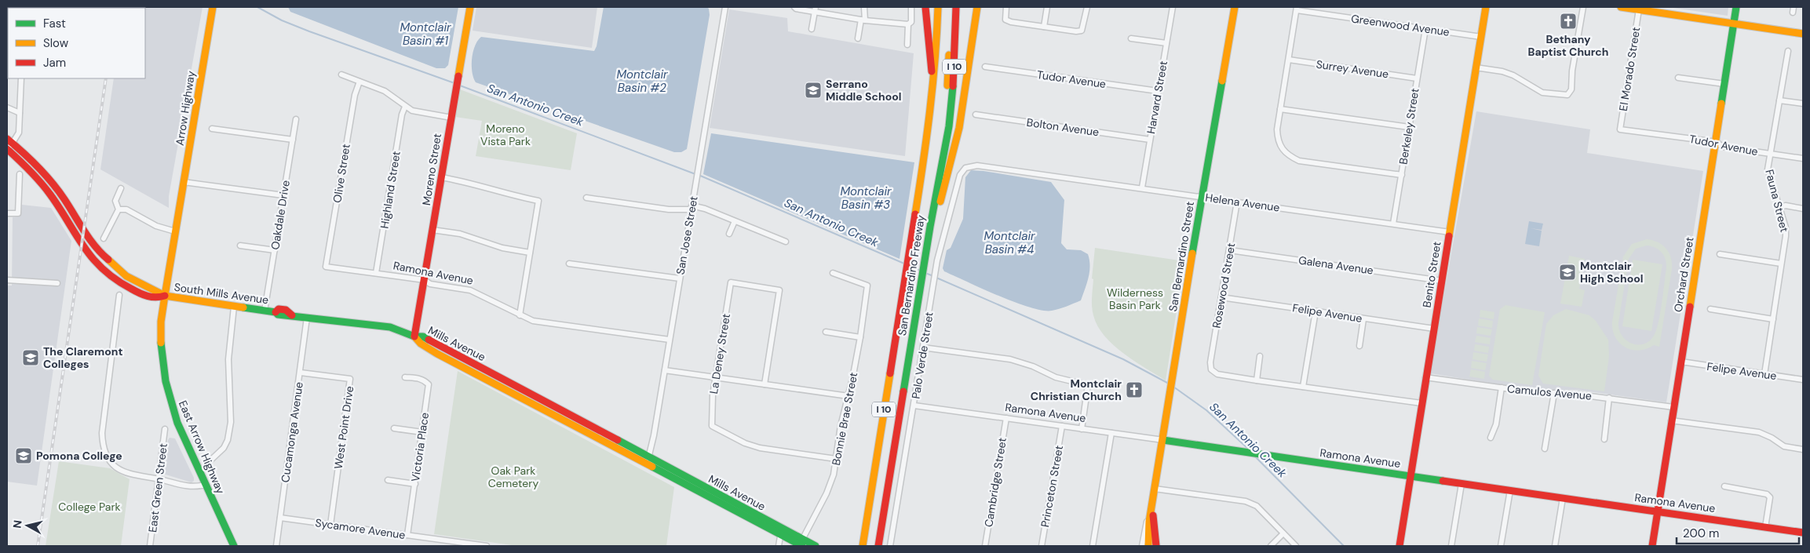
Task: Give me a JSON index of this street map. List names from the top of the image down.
{
  "streets": {
    "main road": [
      "I 10",
      "Arrow Highway",
      "Moreno Street",
      "San Bernardino Street",
      "Ramona Avenue",
      "Benito Street",
      "Orchard Street",
      "San Bernardino Freeway",
      "South Mills Avenue",
      "Mills Avenue",
      "East Arrow Highway"
    ],
    "street": [
      "Greenwood Avenue",
      "Surrey Avenue",
      "El Morado Street",
      "Tudor Avenue",
      "Harvard Street",
      "Berkeley Street",
      "Bolton Avenue",
      "Olive Street",
      "Highland Street",
      "Fauna Street",
      "Helena Avenue",
      "Oakdale Drive",
      "San Jose Street",
      "Galena Avenue",
      "Rosewood Street",
      "Felipe Avenue",
      "La Deney Street",
      "Palo Verde Street",
      "Camulos Avenue",
      "Bonnie Brae Street",
      "West Point Drive",
      "Cucamonga Avenue",
      "Victoria Place",
      "Cambridge Street",
      "Princeton Street",
      "East Green Street",
      "Sycamore Avenue"
    ]
  },
  "crossings": [
    ["Greenwood Avenue", "Berkeley Street"],
    ["Greenwood Avenue", "Benito Street"],
    ["Surrey Avenue", "Berkeley Street"],
    ["El Morado Street", "Tudor Avenue"],
    ["Tudor Avenue", "Harvard Street"],
    ["Tudor Avenue", "Fauna Street"],
    ["Tudor Avenue", "Orchard Street"],
    ["Harvard Street", "Bolton Avenue"],
    ["Harvard Street", "Helena Avenue"],
    ["Arrow Highway", "East Arrow Highway"],
    ["Berkeley Street", "Helena Avenue"],
    ["Moreno Street", "Ramona Avenue"],
    ["Moreno Street", "South Mills Avenue"],
    ["Moreno Street", "Mills Avenue"],
    ["Olive Street", "Ramona Avenue"],
    ["Highland Street", "Ramona Avenue"],
    ["Fauna Street", "Felipe Avenue"],
    ["Helena Avenue", "San Bernardino Street"],
    ["Helena Avenue", "Benito Street"],
    ["Helena Avenue", "Rosewood Street"],
    ["Helena Avenue", "Palo Verde Street"],
    ["Oakdale Drive", "South Mills Avenue"],
    ["San Jose Street", "Ramona Avenue"],
    ["San Jose Street", "Mills Avenue"],
    ["San Bernardino Street", "Ramona Avenue"],
    ["Galena Avenue", "Benito Street"],
    ["Galena Avenue", "Rosewood Street"],
    ["Ramona Avenue", "Benito Street"],
    ["Ramona Avenue", "Orchard Street"],
    ["Ramona Avenue", "Palo Verde Street"],
    ["Ramona Avenue", "Cambridge Street"],
    ["Ramona Avenue", "Princeton Street"],
    ["Benito Street", "Felipe Avenue"],
    ["Benito Street", "Camulos Avenue"],
    ["Orchard Street", "Felipe Avenue"],
    ["Orchard Street", "Camulos Avenue"],
    ["Rosewood Street", "Felipe Avenue"],
    ["South Mills Avenue", "Mills Avenue"],
    ["South Mills Avenue", "Cucamonga Avenue"],
    ["South Mills Avenue", "East Arrow Highway"],
    ["Mills Avenue", "Bonnie Brae Street"],
    ["La Deney Street", "Bonnie Brae Street"],
    ["West Point Drive", "Cucamonga Avenue"],
    ["West Point Drive", "Sycamore Avenue"],
    ["Cucamonga Avenue", "Sycamore Avenue"],
    ["Victoria Place", "Sycamore Avenue"]
  ],
  "water": [
    "Montclair Basin #1",
    "Montclair Basin #2",
    "San Antonio Creek",
    "Montclair Basin #3",
    "Montclair Basin #4"
  ],
  "parks": [
    "Moreno Vista Park",
    "Wilderness Basin Park",
    "Oak Park Cemetery",
    "College Park"
  ],
  "places": {
    "church": ["Bethany Baptist Church", "Montclair Christian Church"],
    "school or university": [
      "Serrano Middle School",
      "Montclair High School",
      "The Claremont Colleges",
      "Pomona College"
    ]
  },
  "legend": ["Fast", "Slow", "Jam"],
  "scale_bar": "200 m",
  "north": "left"
}
